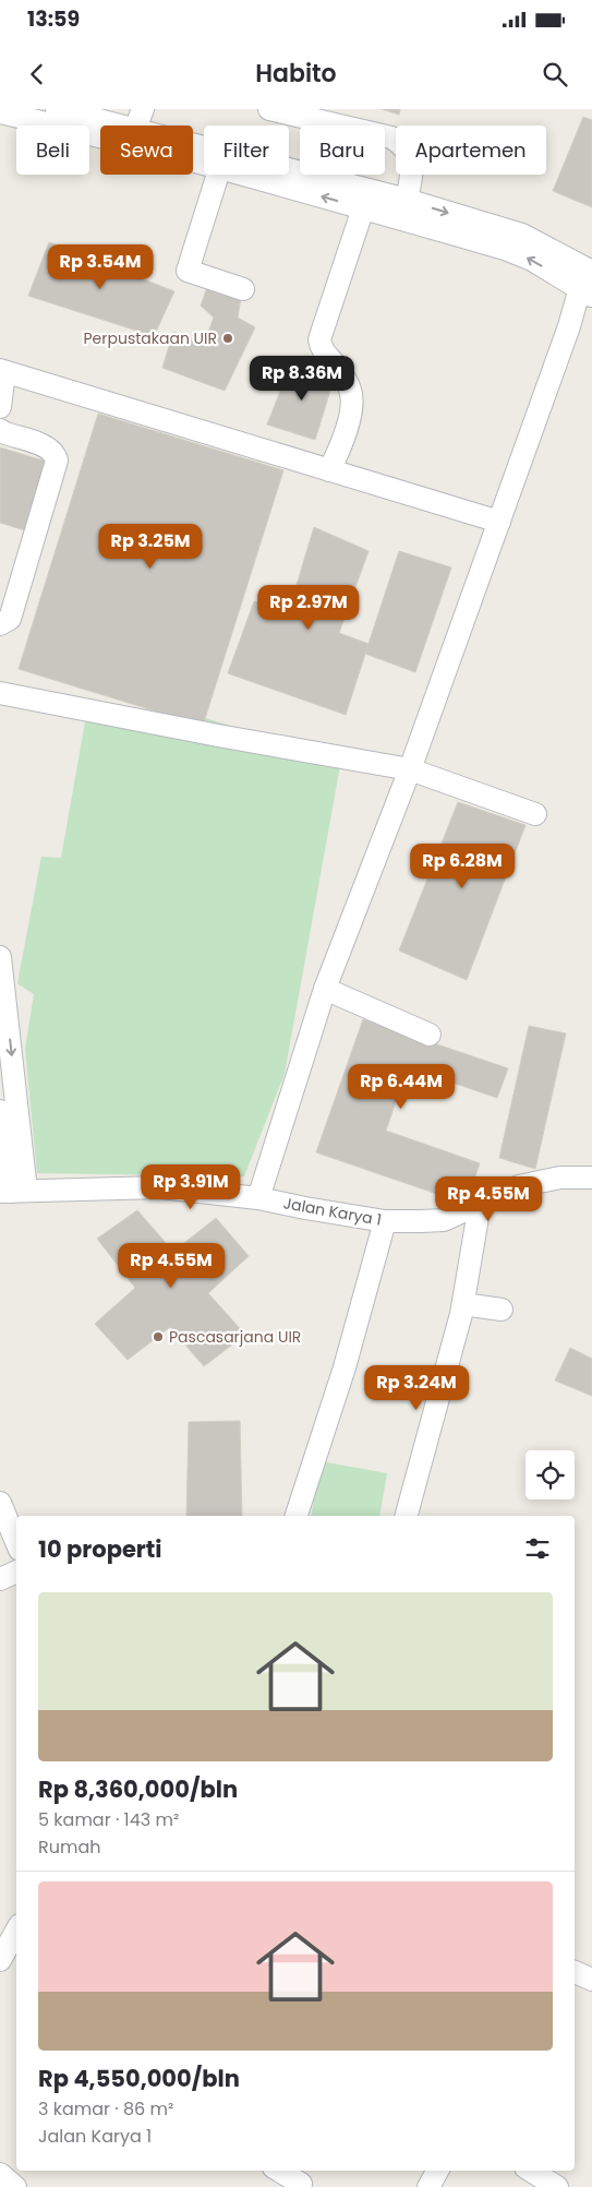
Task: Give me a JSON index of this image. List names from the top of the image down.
{
  "streets": {
    "street": ["Jalan Karya 1"]
  },
  "places": ["Perpustakaan UIR", "Pascasarjana UIR"],
  "page": {
    "status": "13:59",
    "header": "Habito",
    "chip": [
      "Beli",
      "Sewa",
      "Filter",
      "Baru",
      "Apartemen"
    ],
    "price": [
      "Rp 3.54M",
      "Rp 8.36M",
      "Rp 3.25M",
      "Rp 2.97M",
      "Rp 6.28M",
      "Rp 6.44M",
      "Rp 3.91M",
      "Rp 4.55M",
      "Rp 4.55M",
      "Rp 3.24M"
    ],
    "heading": "10 properti",
    "list": [
      {
        "name": "Rp 8,360,000/bln",
        "note": "5 kamar · 143 m² · Rumah"
      },
      {
        "name": "Rp 4,550,000/bln",
        "note": "3 kamar · 86 m² · Jalan Karya 1"
      }
    ]
  }
}
